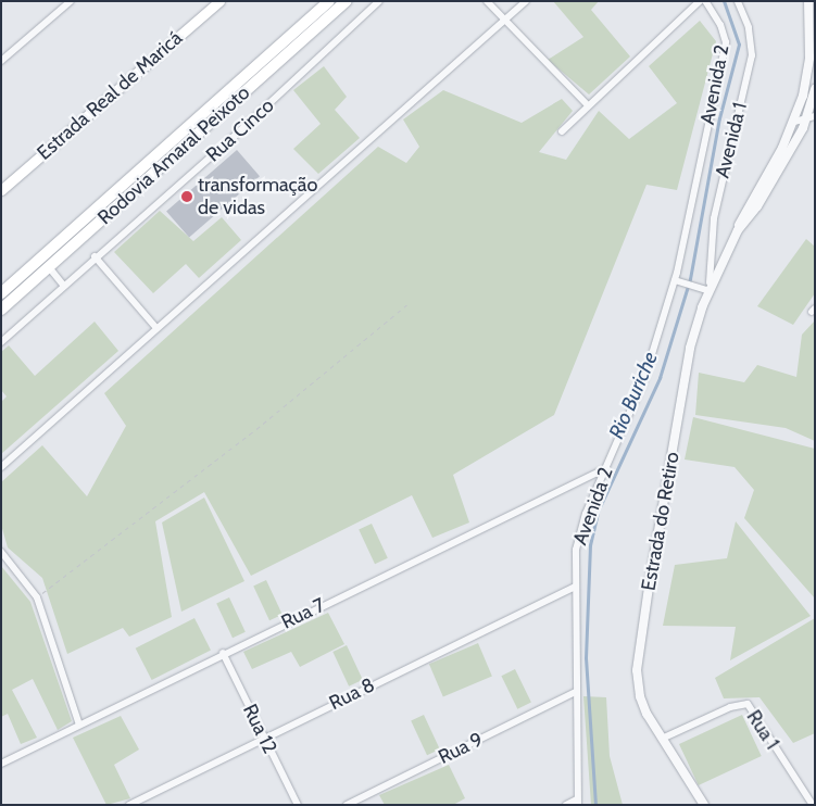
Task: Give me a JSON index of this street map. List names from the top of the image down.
{
  "streets": {
    "highway": ["Rodovia Amaral Peixoto"],
    "main road": ["Estrada Real de Maricá"],
    "street": [
      "Avenida 2",
      "Rua Cinco",
      "Avenida 1",
      "Estrada do Retiro",
      "Rua 7",
      "Rua 8",
      "Rua 12",
      "Rua 1",
      "Rua 9"
    ]
  },
  "crossings": [
    ["Avenida 2", "Rua 7"],
    ["Avenida 2", "Rua 8"],
    ["Avenida 2", "Rua 9"],
    ["Avenida 1", "Estrada do Retiro"],
    ["Estrada do Retiro", "Rua 1"],
    ["Rua 7", "Rua 12"],
    ["Rua 8", "Rua 12"]
  ],
  "water": ["Rio Buriche"],
  "places": ["transformação de vidas"]
}
